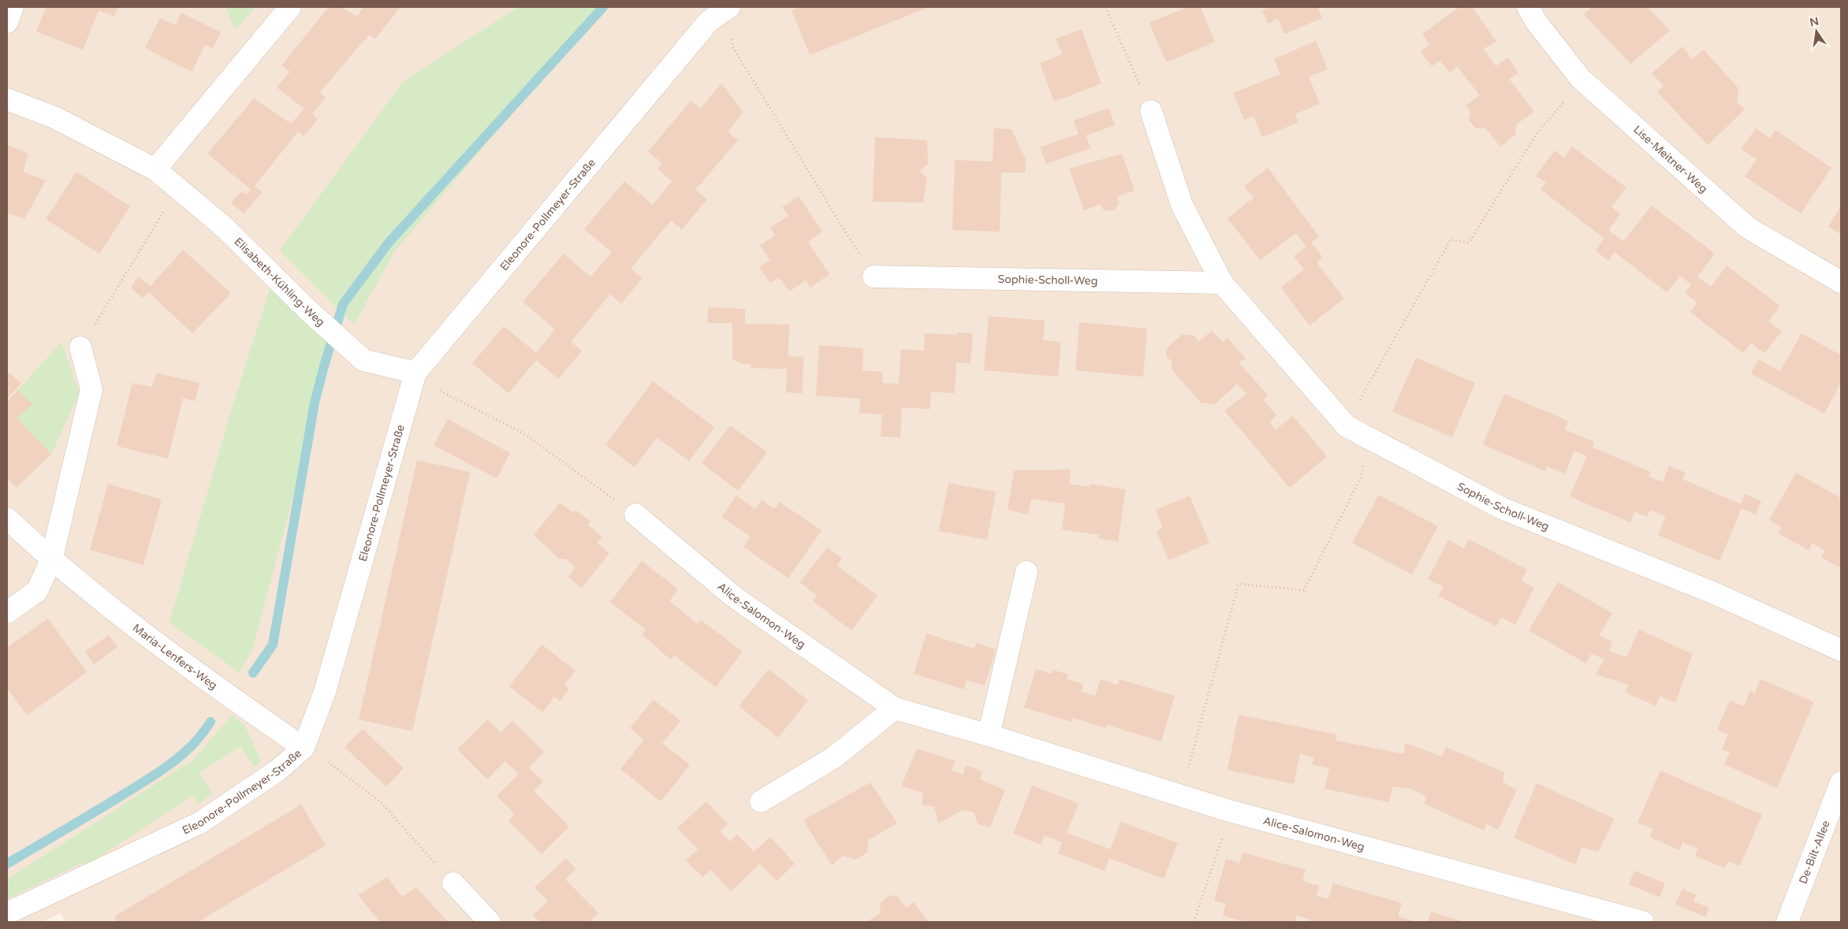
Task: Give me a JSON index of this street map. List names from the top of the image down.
{
  "streets": {
    "street": [
      "Lise-Meitner-Weg",
      "Eleonore-Pollmeyer-Straße",
      "Sophie-Scholl-Weg",
      "Elisabeth-Kühling-Weg",
      "Alice-Salomon-Weg",
      "Maria-Lenfers-Weg",
      "De-Bilt-Allee"
    ]
  },
  "crossings": [
    ["Eleonore-Pollmeyer-Straße", "Elisabeth-Kühling-Weg"],
    ["Eleonore-Pollmeyer-Straße", "Maria-Lenfers-Weg"]
  ],
  "north": "top"
}
